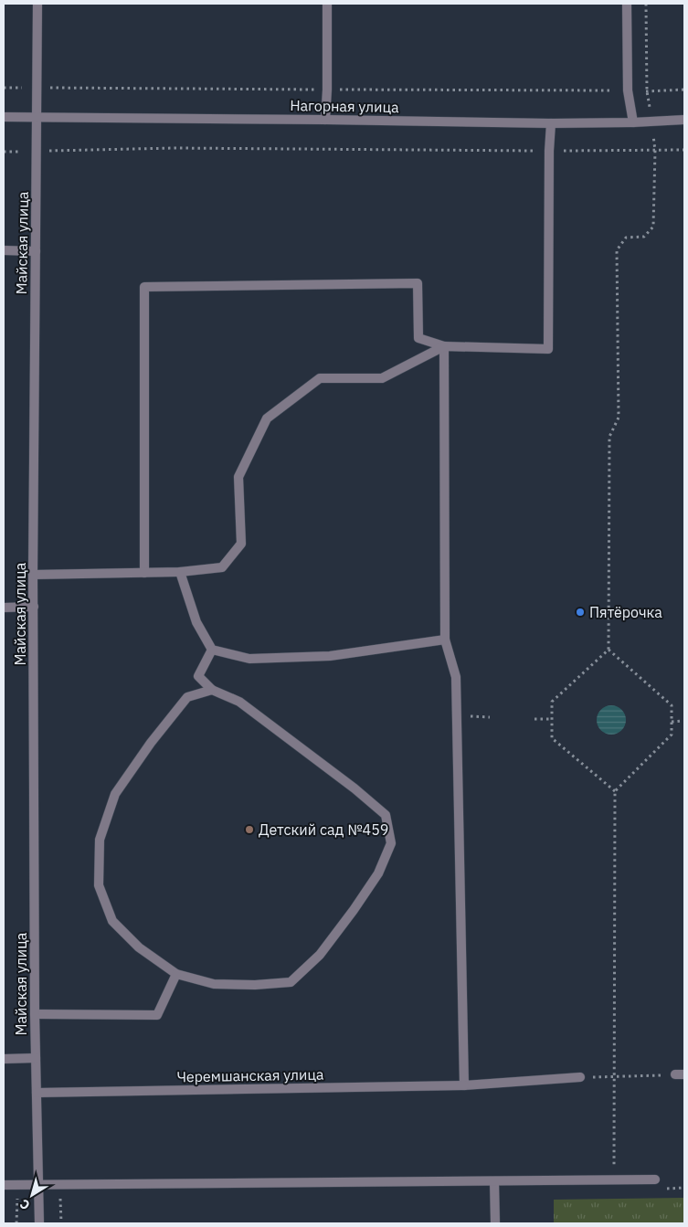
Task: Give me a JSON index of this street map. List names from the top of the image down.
{
  "streets": {
    "street": ["Нагорная улица", "Майская улица", "Черемшанская улица"]
  },
  "crossings": [
    ["Нагорная улица", "Майская улица"],
    ["Майская улица", "Черемшанская улица"]
  ],
  "places": ["Пятёрочка", "Детский сад №459"],
  "north": "bottom left"
}
